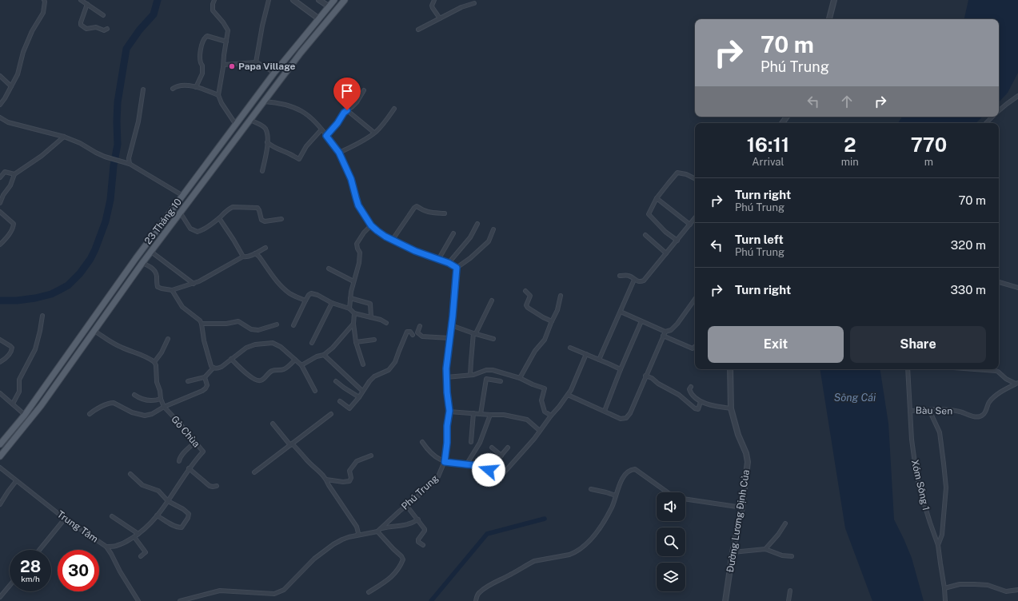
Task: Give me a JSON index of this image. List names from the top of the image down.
{
  "streets": {
    "main road": ["23 Tháng 10"],
    "street": [
      "Bàu Sen",
      "Gò Chùa",
      "Xóm Sông 1",
      "Phú Trung",
      "Đường Lương Định Của",
      "Trung Tâm"
    ]
  },
  "crossings": [
    ["Bàu Sen", "Xóm Sông 1"],
    ["Gò Chùa", "Trung Tâm"]
  ],
  "water": ["Sông Cái"],
  "places": ["Papa Village"],
  "page": {
    "turn": ["70 m", "Phú Trung"],
    "eta": [
      "16:11",
      "Arrival",
      "2",
      "min",
      "770",
      "m"
    ],
    "list": [
      {
        "name": "Turn right",
        "note": "Phú Trung",
        "value": "70 m"
      },
      {
        "name": "Turn left",
        "note": "Phú Trung",
        "value": "320 m"
      },
      {
        "name": "Turn right",
        "value": "330 m"
      }
    ],
    "buttons": ["Exit", "Share"],
    "speed": "28 km/h",
    "limit": "30"
  }
}
